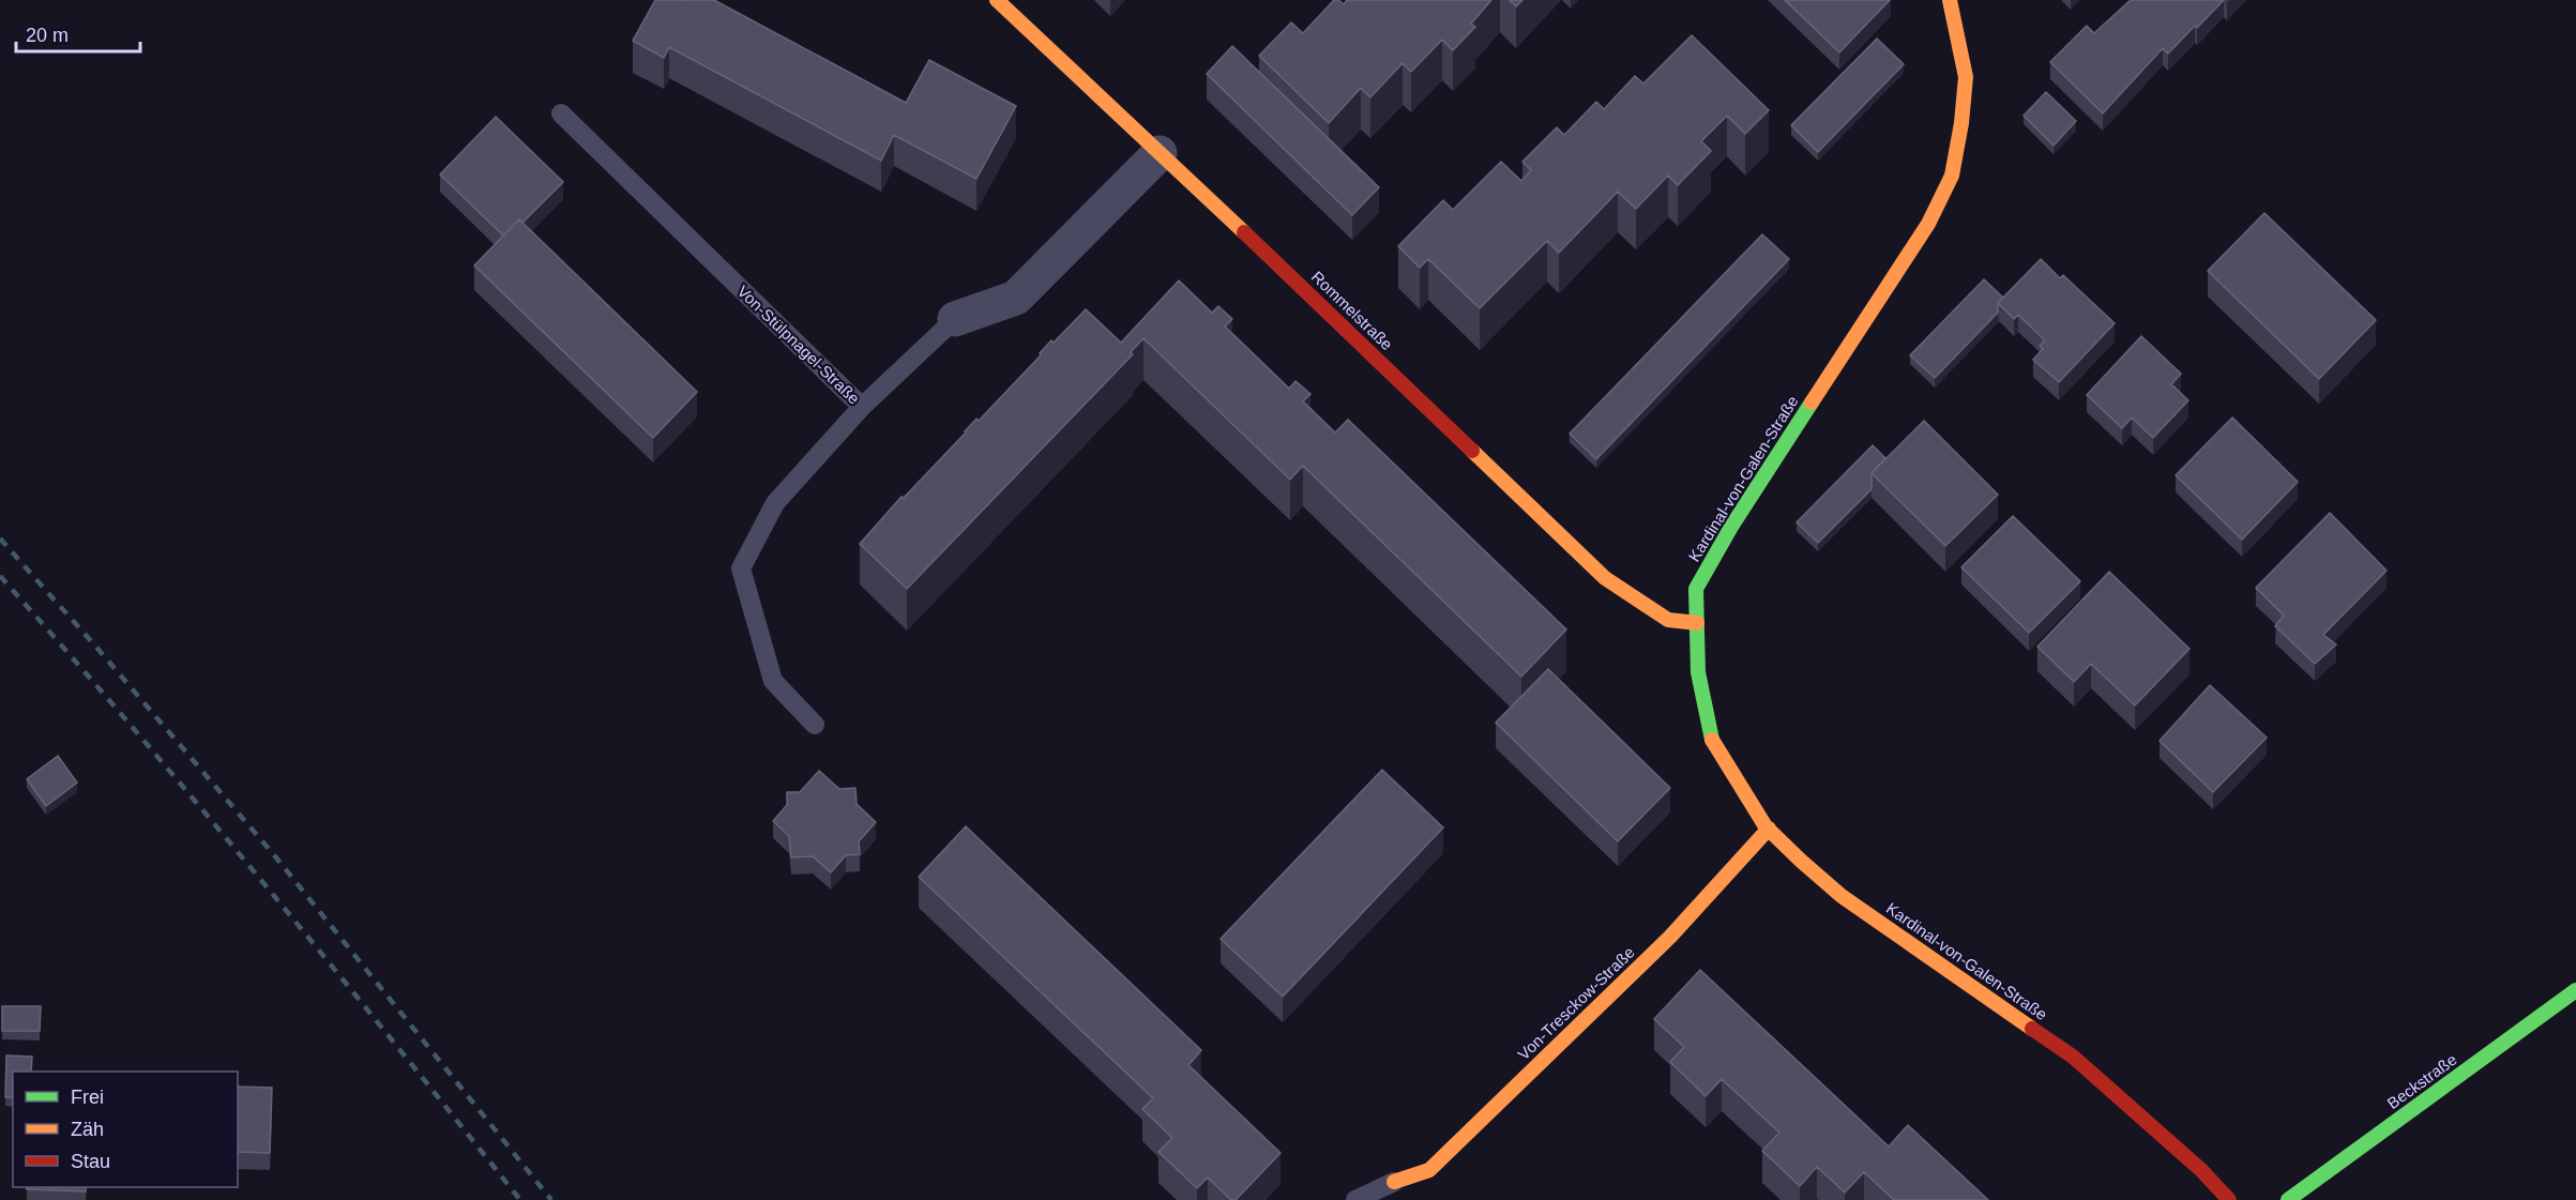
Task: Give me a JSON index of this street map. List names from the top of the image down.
{
  "streets": {
    "street": [
      "Rommelstraße",
      "Von-Stülpnagel-Straße",
      "Kardinal-von-Galen-Straße",
      "Von-Tresckow-Straße",
      "Beckstraße"
    ]
  },
  "crossings": [
    ["Rommelstraße", "Von-Stülpnagel-Straße"],
    ["Rommelstraße", "Kardinal-von-Galen-Straße"],
    ["Kardinal-von-Galen-Straße", "Von-Tresckow-Straße"]
  ],
  "legend": ["Frei", "Zäh", "Stau"],
  "scale_bar": "20 m"
}
